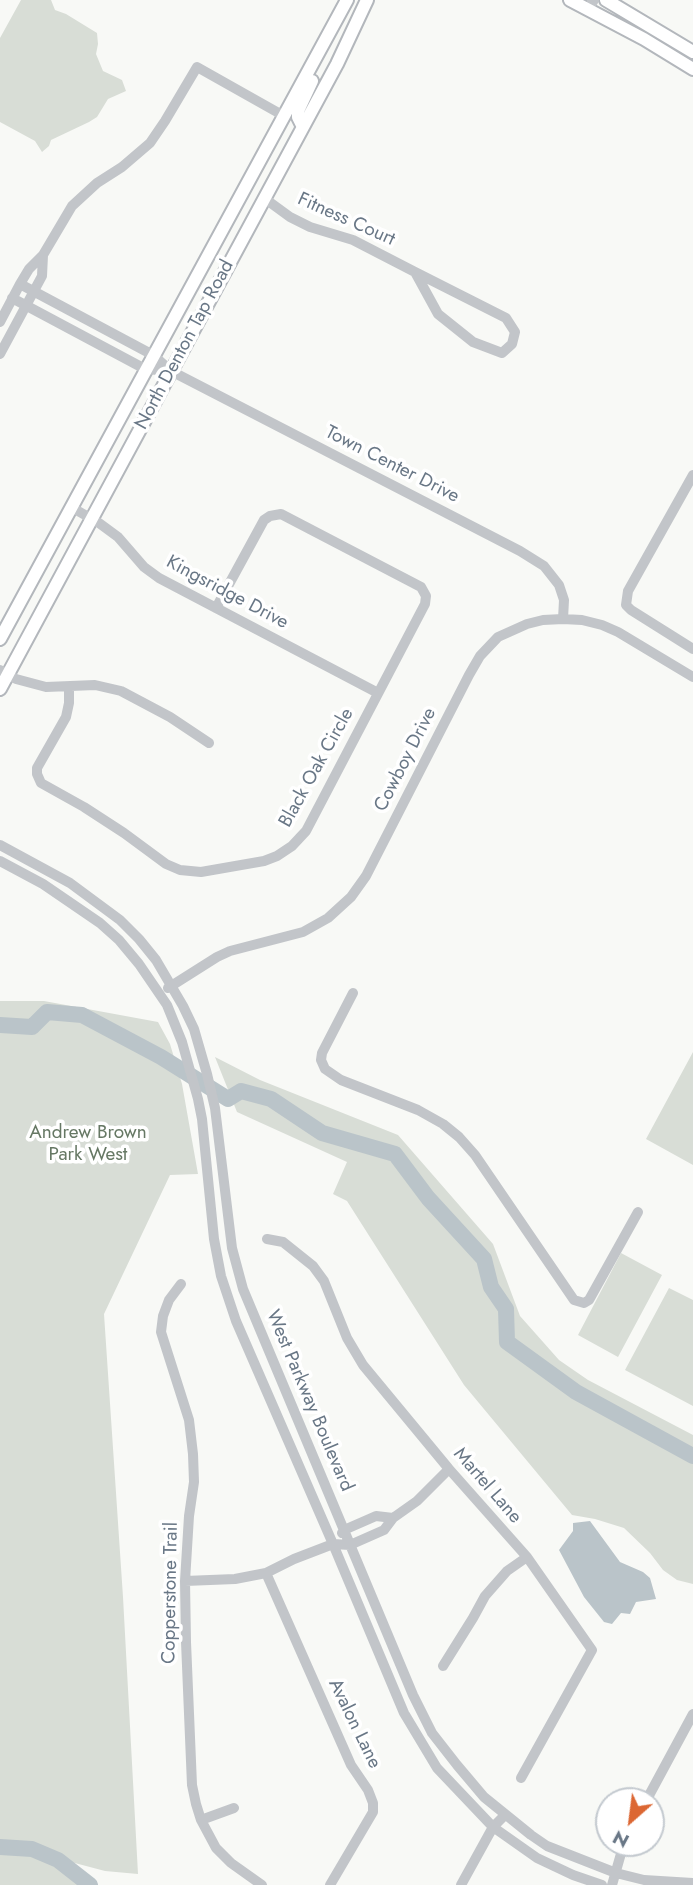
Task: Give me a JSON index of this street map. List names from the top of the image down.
{
  "streets": {
    "main road": ["North Denton Tap Road"],
    "street": [
      "Fitness Court",
      "Town Center Drive",
      "Kingsridge Drive",
      "Cowboy Drive",
      "Black Oak Circle",
      "West Parkway Boulevard",
      "Martel Lane",
      "Copperstone Trail",
      "Avalon Lane"
    ]
  },
  "crossings": [
    ["Fitness Court", "North Denton Tap Road"],
    ["North Denton Tap Road", "Town Center Drive"],
    ["North Denton Tap Road", "Kingsridge Drive"],
    ["Town Center Drive", "Cowboy Drive"],
    ["Kingsridge Drive", "Black Oak Circle"],
    ["Cowboy Drive", "West Parkway Boulevard"]
  ],
  "parks": ["Andrew Brown Park West"],
  "north": "bottom left"
}
